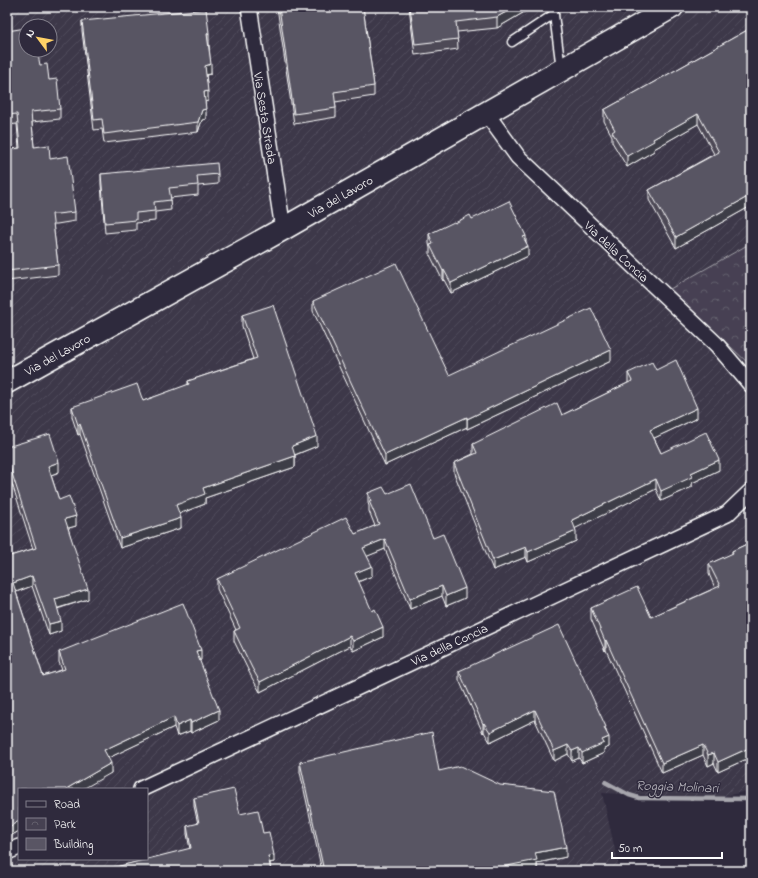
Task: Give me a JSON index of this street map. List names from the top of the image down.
{
  "streets": {
    "street": ["Via Sesta Strada", "Via del Lavoro", "Via della Concia"]
  },
  "crossings": [
    ["Via Sesta Strada", "Via del Lavoro"],
    ["Via del Lavoro", "Via della Concia"]
  ],
  "water": ["Roggia Molinari"],
  "legend": ["Road", "Park", "Building"],
  "scale_bar": "50 m",
  "north": "top left"
}
